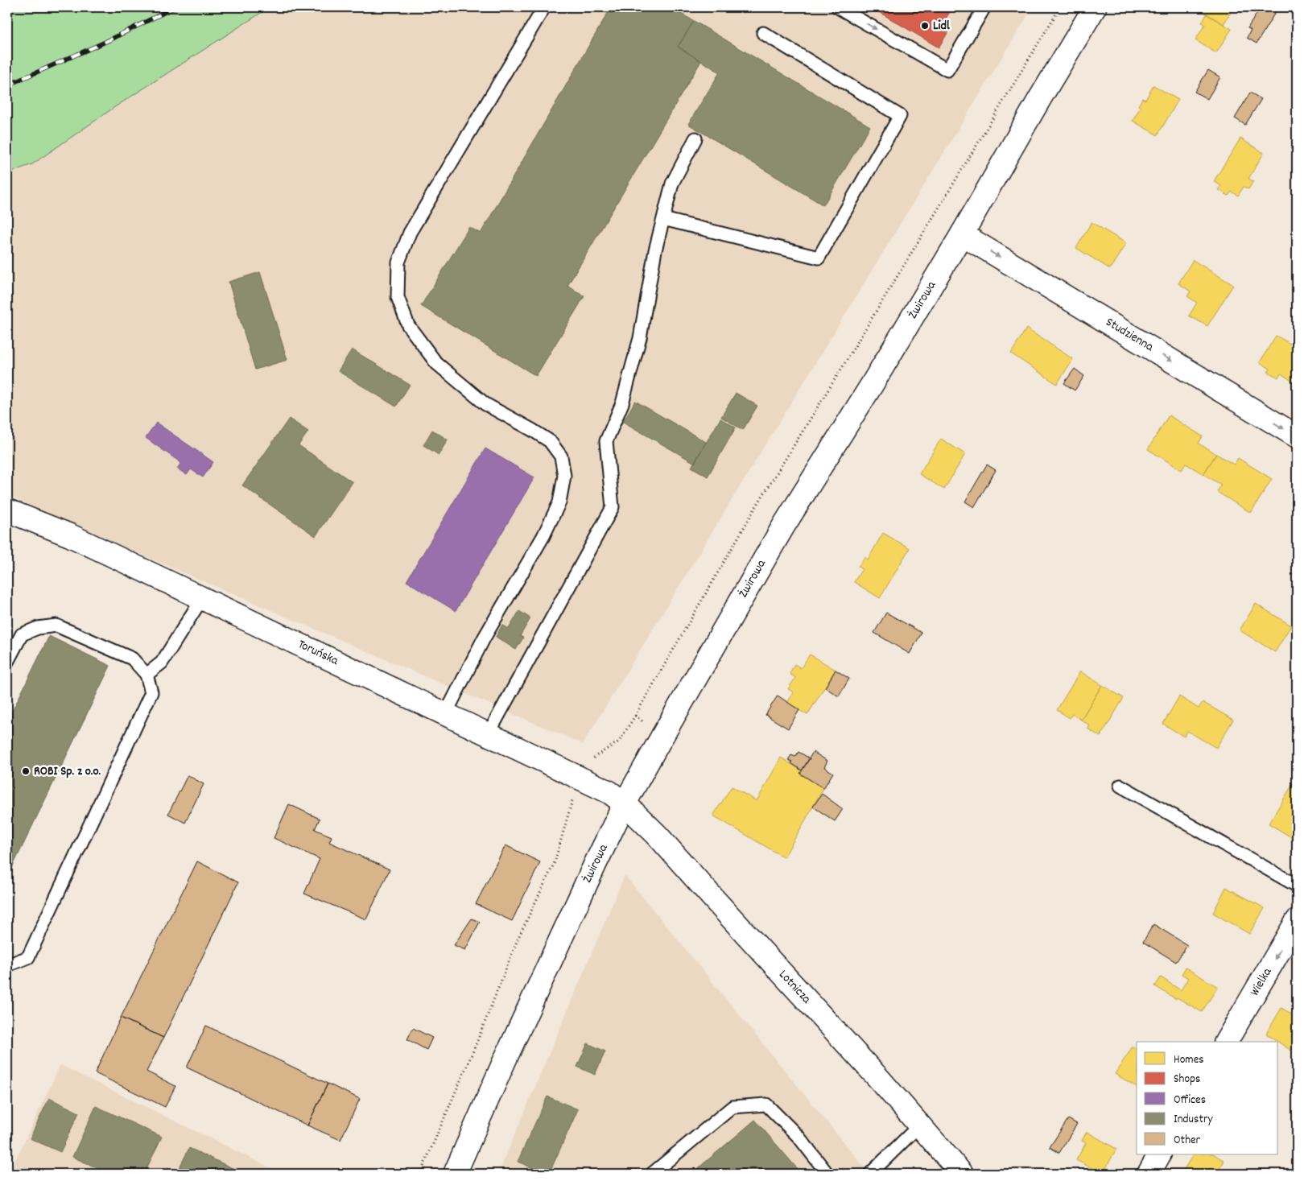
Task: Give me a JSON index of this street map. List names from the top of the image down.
{
  "streets": {
    "street": [
      "Żwirowa",
      "Studzienna",
      "Toruńska",
      "Wielka",
      "Lotnicza"
    ]
  },
  "crossings": [
    ["Żwirowa", "Studzienna"],
    ["Żwirowa", "Toruńska"],
    ["Żwirowa", "Lotnicza"],
    ["Toruńska", "Lotnicza"]
  ],
  "one_way": ["Studzienna", "Wielka"],
  "places": ["Lidl", "ROBI Sp. z o.o."],
  "legend": [
    "Homes",
    "Shops",
    "Offices",
    "Industry",
    "Other"
  ]
}
